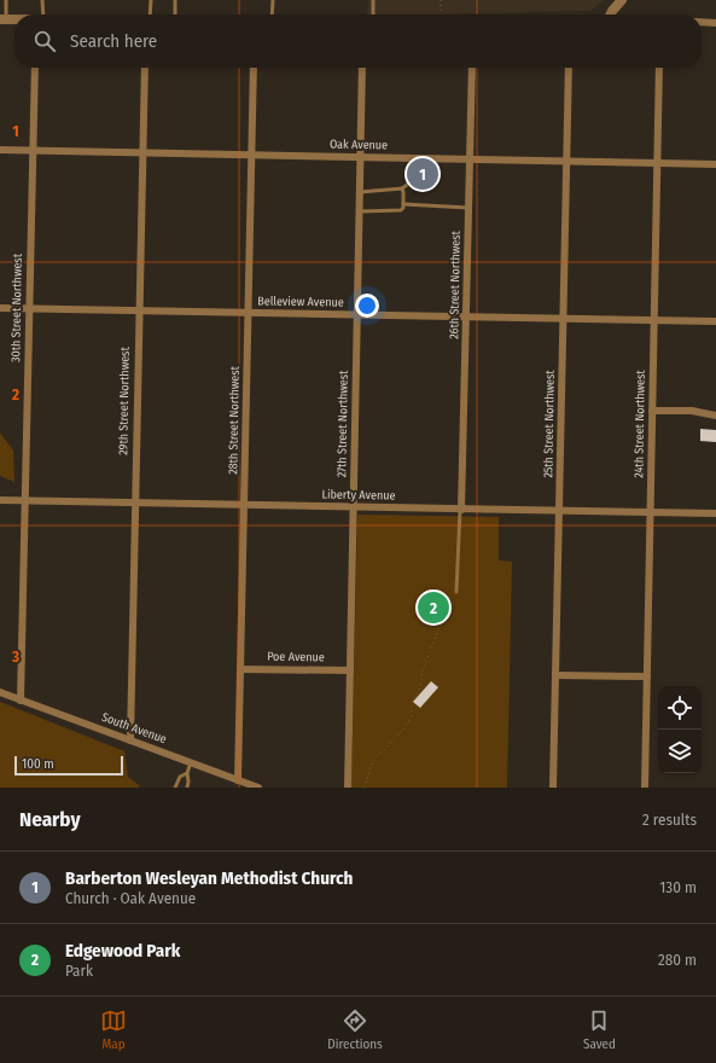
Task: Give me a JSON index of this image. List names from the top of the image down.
{
  "streets": {
    "street": [
      "Oak Avenue",
      "26th Street Northwest",
      "Belleview Avenue",
      "30th Street Northwest",
      "29th Street Northwest",
      "28th Street Northwest",
      "27th Street Northwest",
      "25th Street Northwest",
      "24th Street Northwest",
      "Liberty Avenue",
      "Poe Avenue",
      "South Avenue"
    ]
  },
  "crossings": [
    ["Oak Avenue", "26th Street Northwest"],
    ["Oak Avenue", "30th Street Northwest"],
    ["Oak Avenue", "29th Street Northwest"],
    ["Oak Avenue", "28th Street Northwest"],
    ["Oak Avenue", "27th Street Northwest"],
    ["Oak Avenue", "25th Street Northwest"],
    ["Oak Avenue", "24th Street Northwest"],
    ["26th Street Northwest", "Belleview Avenue"],
    ["26th Street Northwest", "Liberty Avenue"],
    ["Belleview Avenue", "30th Street Northwest"],
    ["Belleview Avenue", "29th Street Northwest"],
    ["Belleview Avenue", "28th Street Northwest"],
    ["Belleview Avenue", "27th Street Northwest"],
    ["Belleview Avenue", "25th Street Northwest"],
    ["Belleview Avenue", "24th Street Northwest"],
    ["30th Street Northwest", "Liberty Avenue"],
    ["30th Street Northwest", "South Avenue"],
    ["29th Street Northwest", "Liberty Avenue"],
    ["29th Street Northwest", "South Avenue"],
    ["28th Street Northwest", "Liberty Avenue"],
    ["28th Street Northwest", "Poe Avenue"],
    ["28th Street Northwest", "South Avenue"],
    ["27th Street Northwest", "Liberty Avenue"],
    ["27th Street Northwest", "Poe Avenue"],
    ["25th Street Northwest", "Liberty Avenue"],
    ["24th Street Northwest", "Liberty Avenue"]
  ],
  "scale_bar": "100 m",
  "page": {
    "search": "Search here",
    "pins": ["1", "2"],
    "scale": "100 m",
    "heading": ["Nearby", "2 results"],
    "list": [
      {
        "mark": "1",
        "name": "Barberton Wesleyan Methodist Church",
        "note": "Church · Oak Avenue",
        "value": "130 m"
      },
      {
        "mark": "2",
        "name": "Edgewood Park",
        "note": "Park",
        "value": "280 m"
      }
    ],
    "nav": ["Map", "Directions", "Saved"]
  },
  "grid": {
    "rows": ["1", "2", "3"]
  }
}
